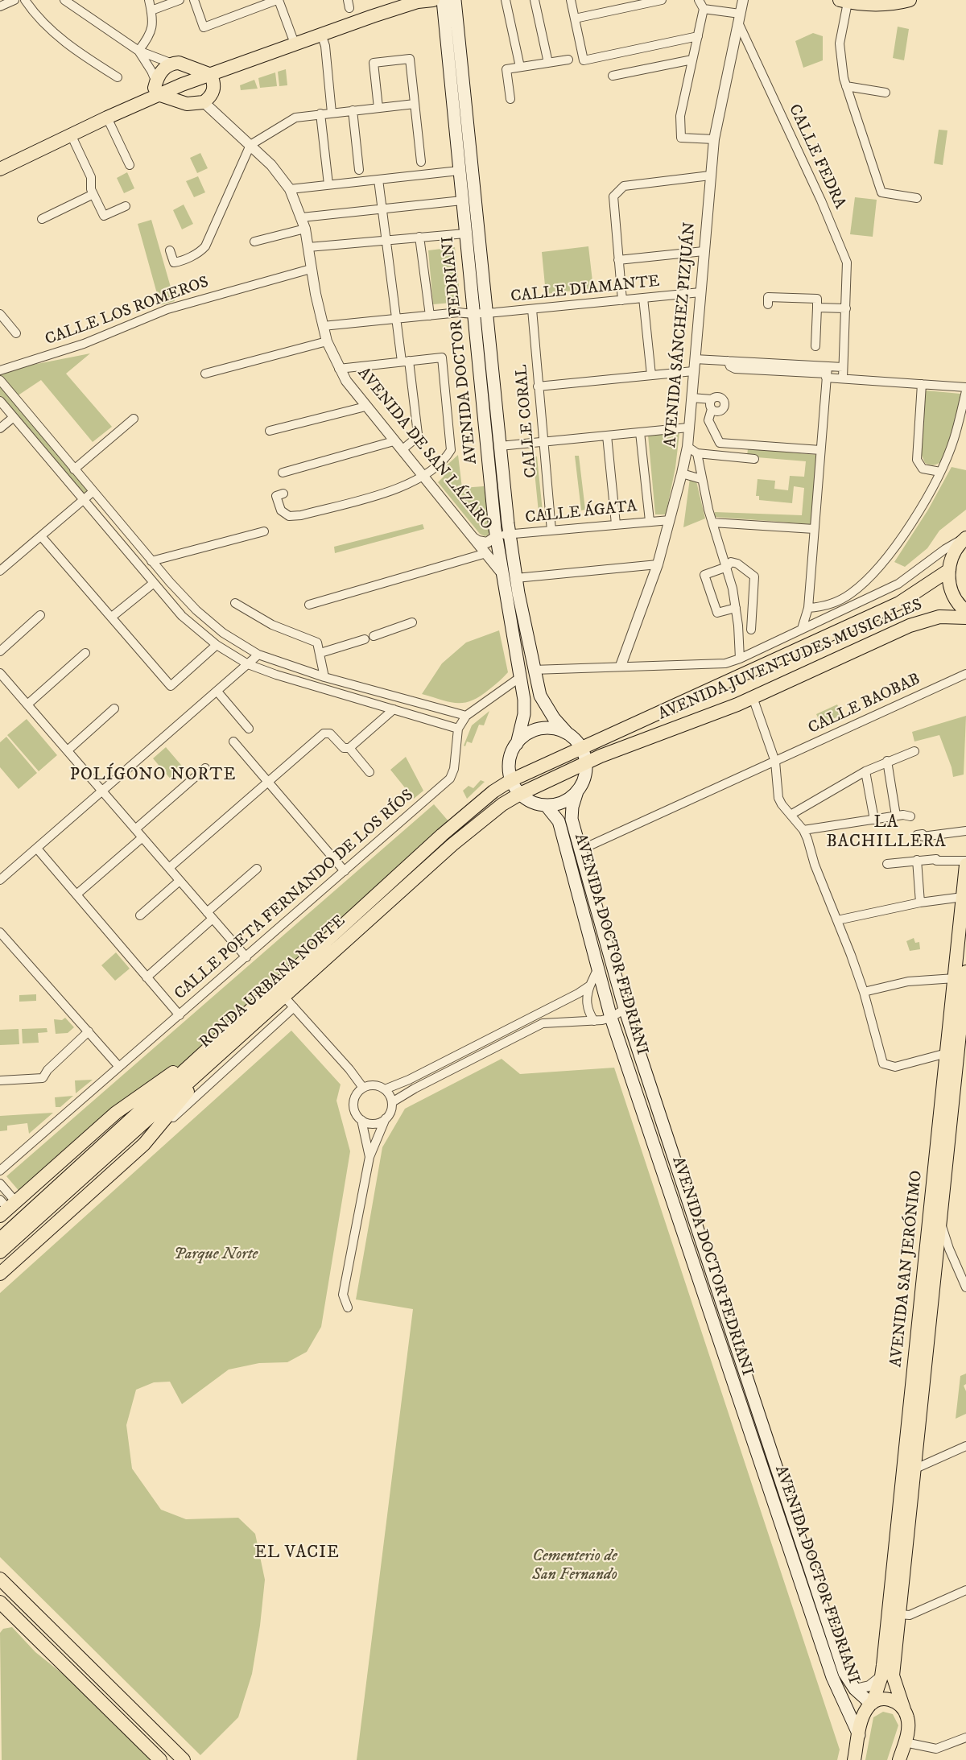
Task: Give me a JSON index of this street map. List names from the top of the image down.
{
  "streets": {
    "main road": [
      "AVENIDA DOCTOR FEDRIANI",
      "AVENIDA JUVENTUDES MUSICALES",
      "RONDA URBANA NORTE",
      "AVENIDA SAN JERÓNIMO"
    ],
    "street": [
      "CALLE FEDRA",
      "CALLE DIAMANTE",
      "CALLE LOS ROMEROS",
      "AVENIDA SÁNCHEZ PIZJUÁN",
      "CALLE CORAL",
      "AVENIDA DE SAN LÁZARO",
      "CALLE ÁGATA",
      "CALLE BAOBAB",
      "CALLE POETA FERNANDO DE LOS RÍOS"
    ]
  },
  "crossings": [
    ["CALLE FEDRA", "AVENIDA SÁNCHEZ PIZJUÁN"],
    ["CALLE DIAMANTE", "AVENIDA SÁNCHEZ PIZJUÁN"],
    ["CALLE DIAMANTE", "AVENIDA DOCTOR FEDRIANI"],
    ["CALLE DIAMANTE", "CALLE CORAL"],
    ["CALLE LOS ROMEROS", "AVENIDA DE SAN LÁZARO"],
    ["AVENIDA SÁNCHEZ PIZJUÁN", "CALLE ÁGATA"],
    ["AVENIDA SÁNCHEZ PIZJUÁN", "AVENIDA JUVENTUDES MUSICALES"],
    ["AVENIDA DOCTOR FEDRIANI", "AVENIDA DE SAN LÁZARO"],
    ["AVENIDA DOCTOR FEDRIANI", "CALLE ÁGATA"],
    ["AVENIDA DOCTOR FEDRIANI", "AVENIDA JUVENTUDES MUSICALES"],
    ["AVENIDA DOCTOR FEDRIANI", "CALLE BAOBAB"],
    ["AVENIDA DOCTOR FEDRIANI", "RONDA URBANA NORTE"],
    ["AVENIDA DOCTOR FEDRIANI", "AVENIDA SAN JERÓNIMO"],
    ["CALLE CORAL", "CALLE ÁGATA"],
    ["AVENIDA JUVENTUDES MUSICALES", "RONDA URBANA NORTE"]
  ],
  "districts": ["POLÍGONO NORTE", "LA BACHILLERA", "EL VACIE"],
  "parks": ["Parque Norte", "Cementerio de San Fernando"]
}
